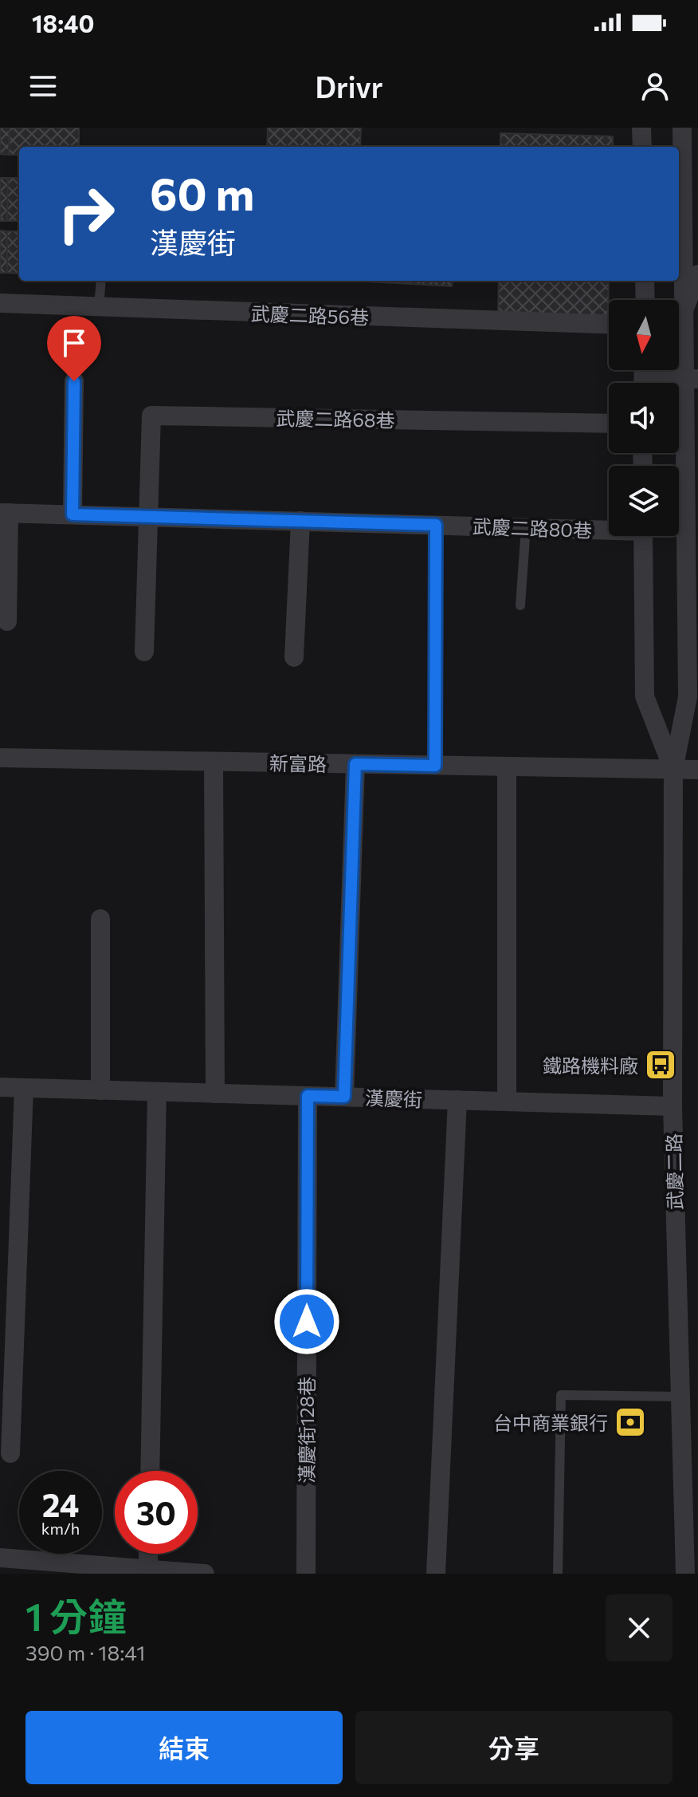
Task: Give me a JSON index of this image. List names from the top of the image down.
{
  "streets": {
    "street": [
      "武慶二路56巷",
      "武慶二路68巷",
      "武慶二路80巷",
      "新富路",
      "漢慶街",
      "武慶二路",
      "漢慶街128巷"
    ]
  },
  "crossings": [
    ["武慶二路68巷", "武慶二路80巷"],
    ["新富路", "武慶二路"],
    ["漢慶街", "武慶二路"],
    ["漢慶街", "漢慶街128巷"]
  ],
  "places": {
    "bus stop": ["鐵路機料廠"],
    "bank": ["台中商業銀行"]
  },
  "north": "bottom",
  "page": {
    "status": "18:40",
    "header": "Drivr",
    "turn": ["60 m", "漢慶街"],
    "speed": "24 km/h",
    "limit": "30",
    "heading": ["1 分鐘", "390 m · 18:41"],
    "buttons": ["結束", "分享"]
  }
}
